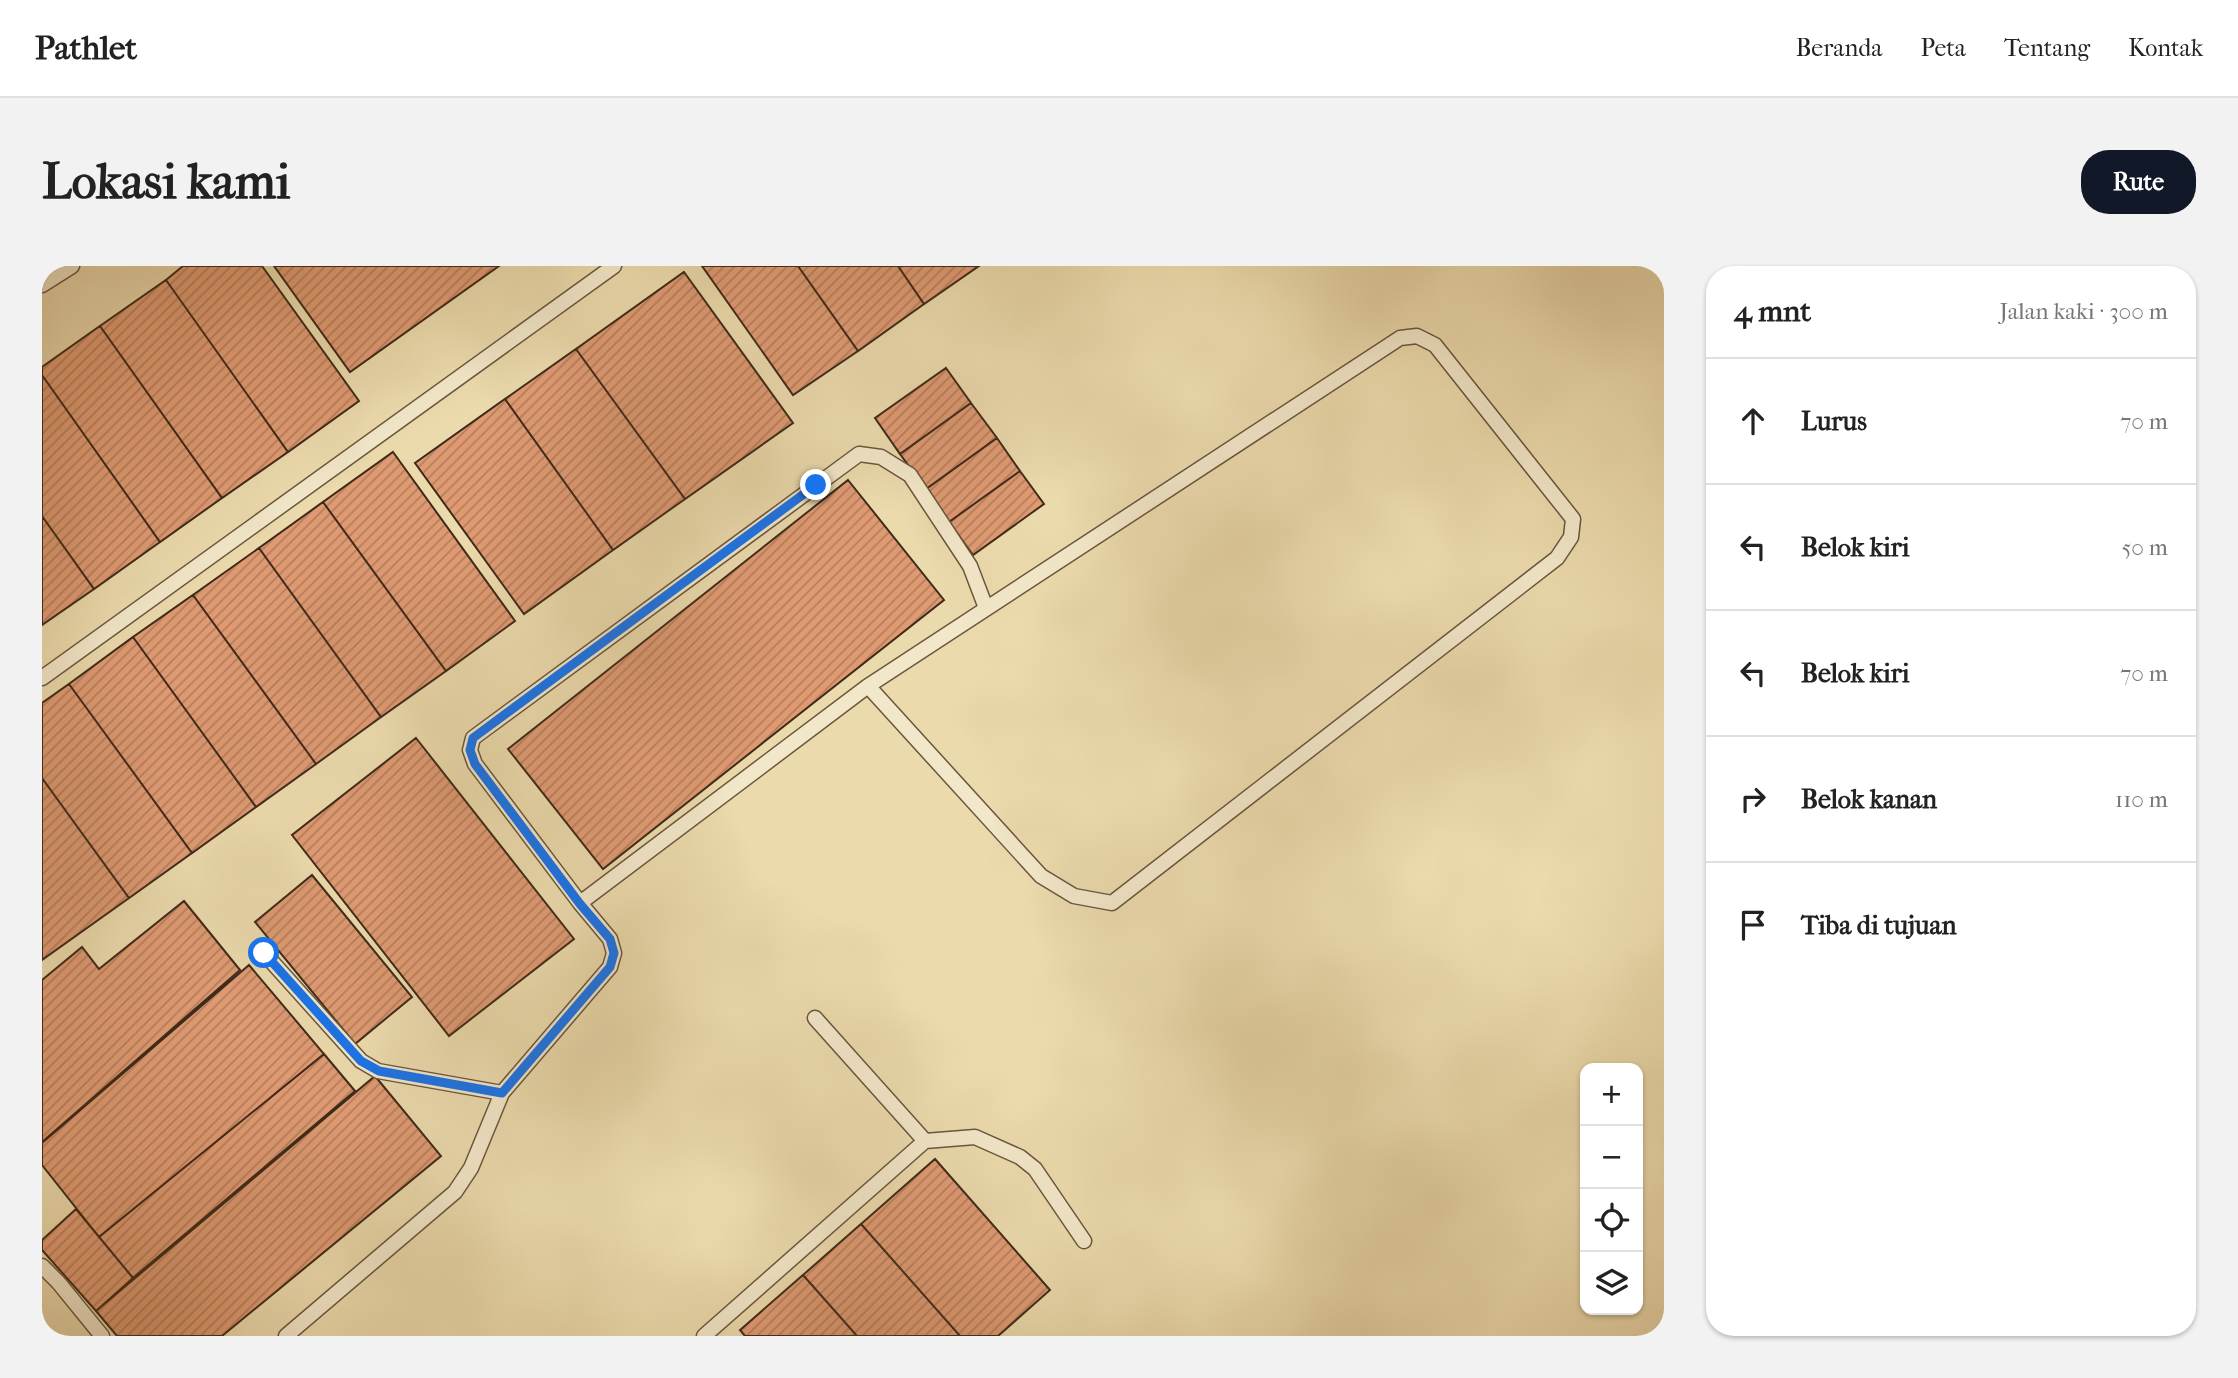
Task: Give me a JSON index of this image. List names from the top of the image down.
{
  "page": {
    "header": "Pathlet",
    "nav": [
      "Beranda",
      "Peta",
      "Tentang",
      "Kontak"
    ],
    "buttons": "Rute",
    "title": "Lokasi kami",
    "heading": ["4 mnt", "Jalan kaki · 300 m"],
    "list": [
      ["Lurus", "70 m"],
      ["Belok kiri", "50 m"],
      ["Belok kiri", "70 m"],
      ["Belok kanan", "110 m"],
      "Tiba di tujuan"
    ],
    "map_buttons": ["+", "−"]
  }
}
